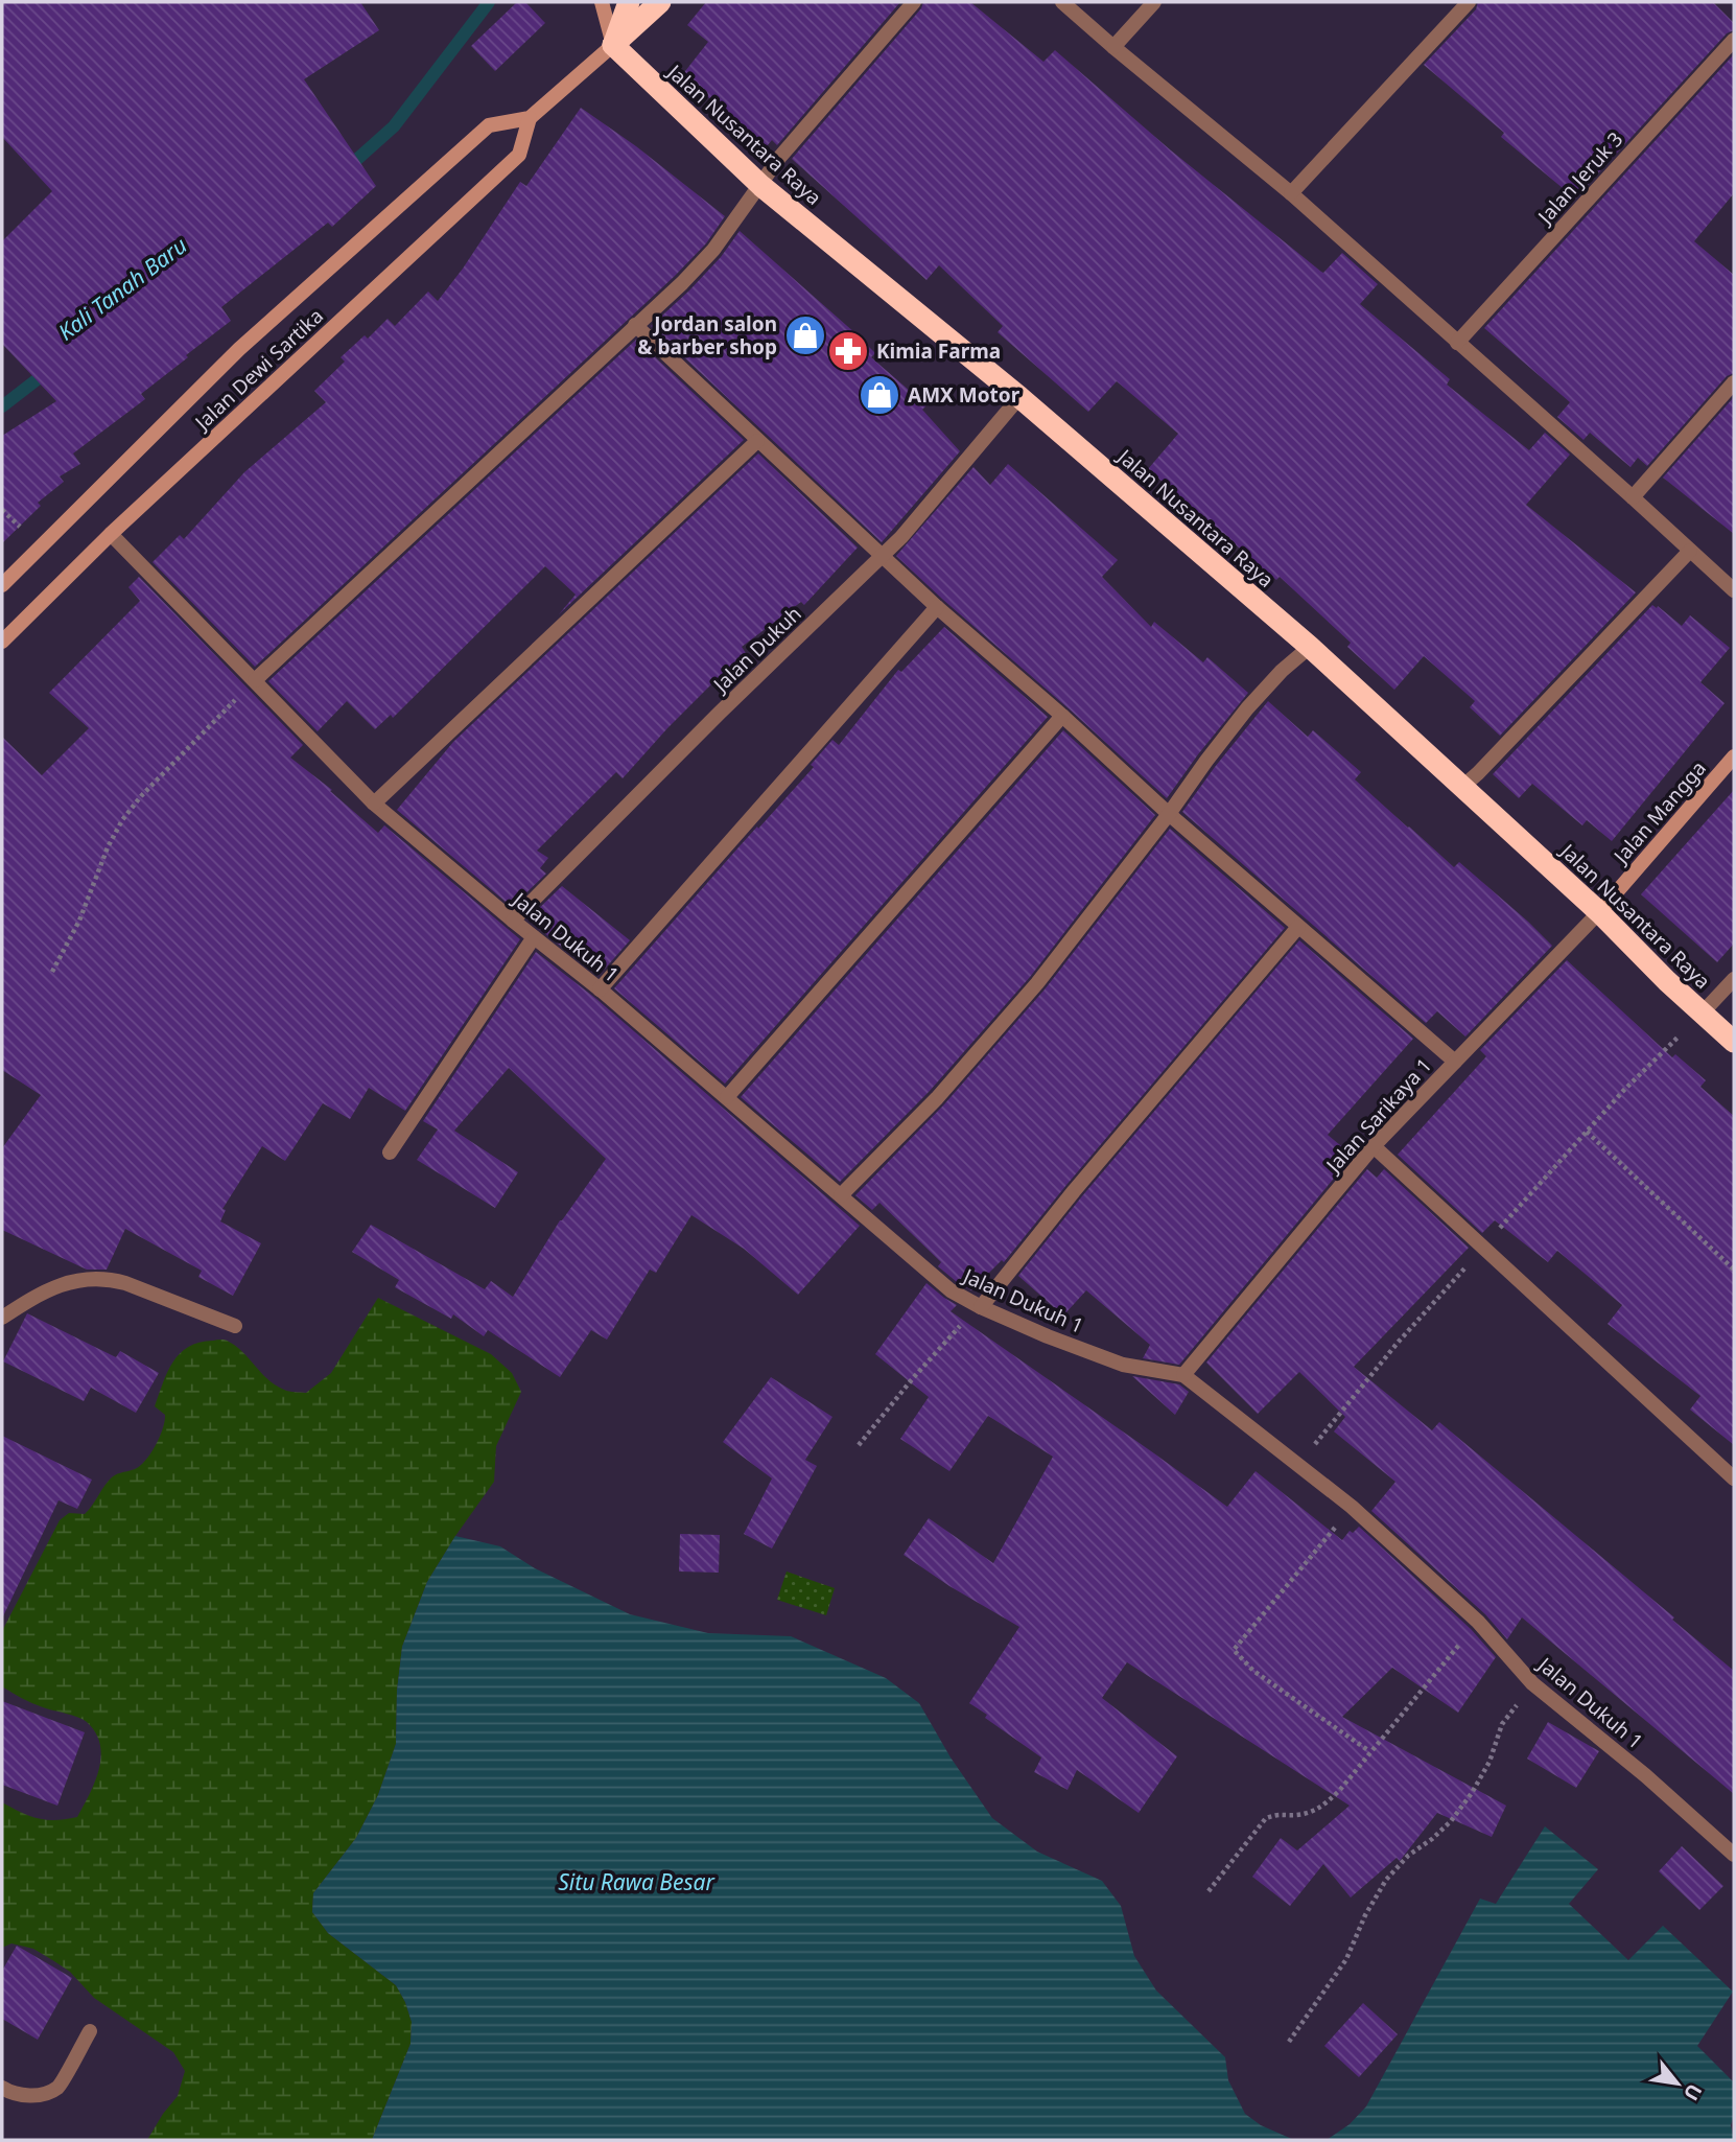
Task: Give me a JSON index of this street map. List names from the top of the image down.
{
  "streets": {
    "highway": ["Jalan Nusantara Raya"],
    "main road": ["Jalan Dewi Sartika", "Jalan Mangga", "Jalan Sarikaya 1"],
    "street": ["Jalan Jeruk 3", "Jalan Dukuh", "Jalan Dukuh 1"]
  },
  "crossings": [
    ["Jalan Nusantara Raya", "Jalan Dukuh"],
    ["Jalan Nusantara Raya", "Jalan Sarikaya 1"],
    ["Jalan Dewi Sartika", "Jalan Dukuh 1"],
    ["Jalan Dukuh", "Jalan Dukuh 1"],
    ["Jalan Mangga", "Jalan Sarikaya 1"],
    ["Jalan Dukuh 1", "Jalan Sarikaya 1"]
  ],
  "water": ["Kali Tanah Baru", "Situ Rawa Besar"],
  "places": {
    "shop": ["Jordan salon & barber shop", "AMX Motor"],
    "pharmacy": ["Kimia Farma"]
  },
  "north": "bottom right"
}
